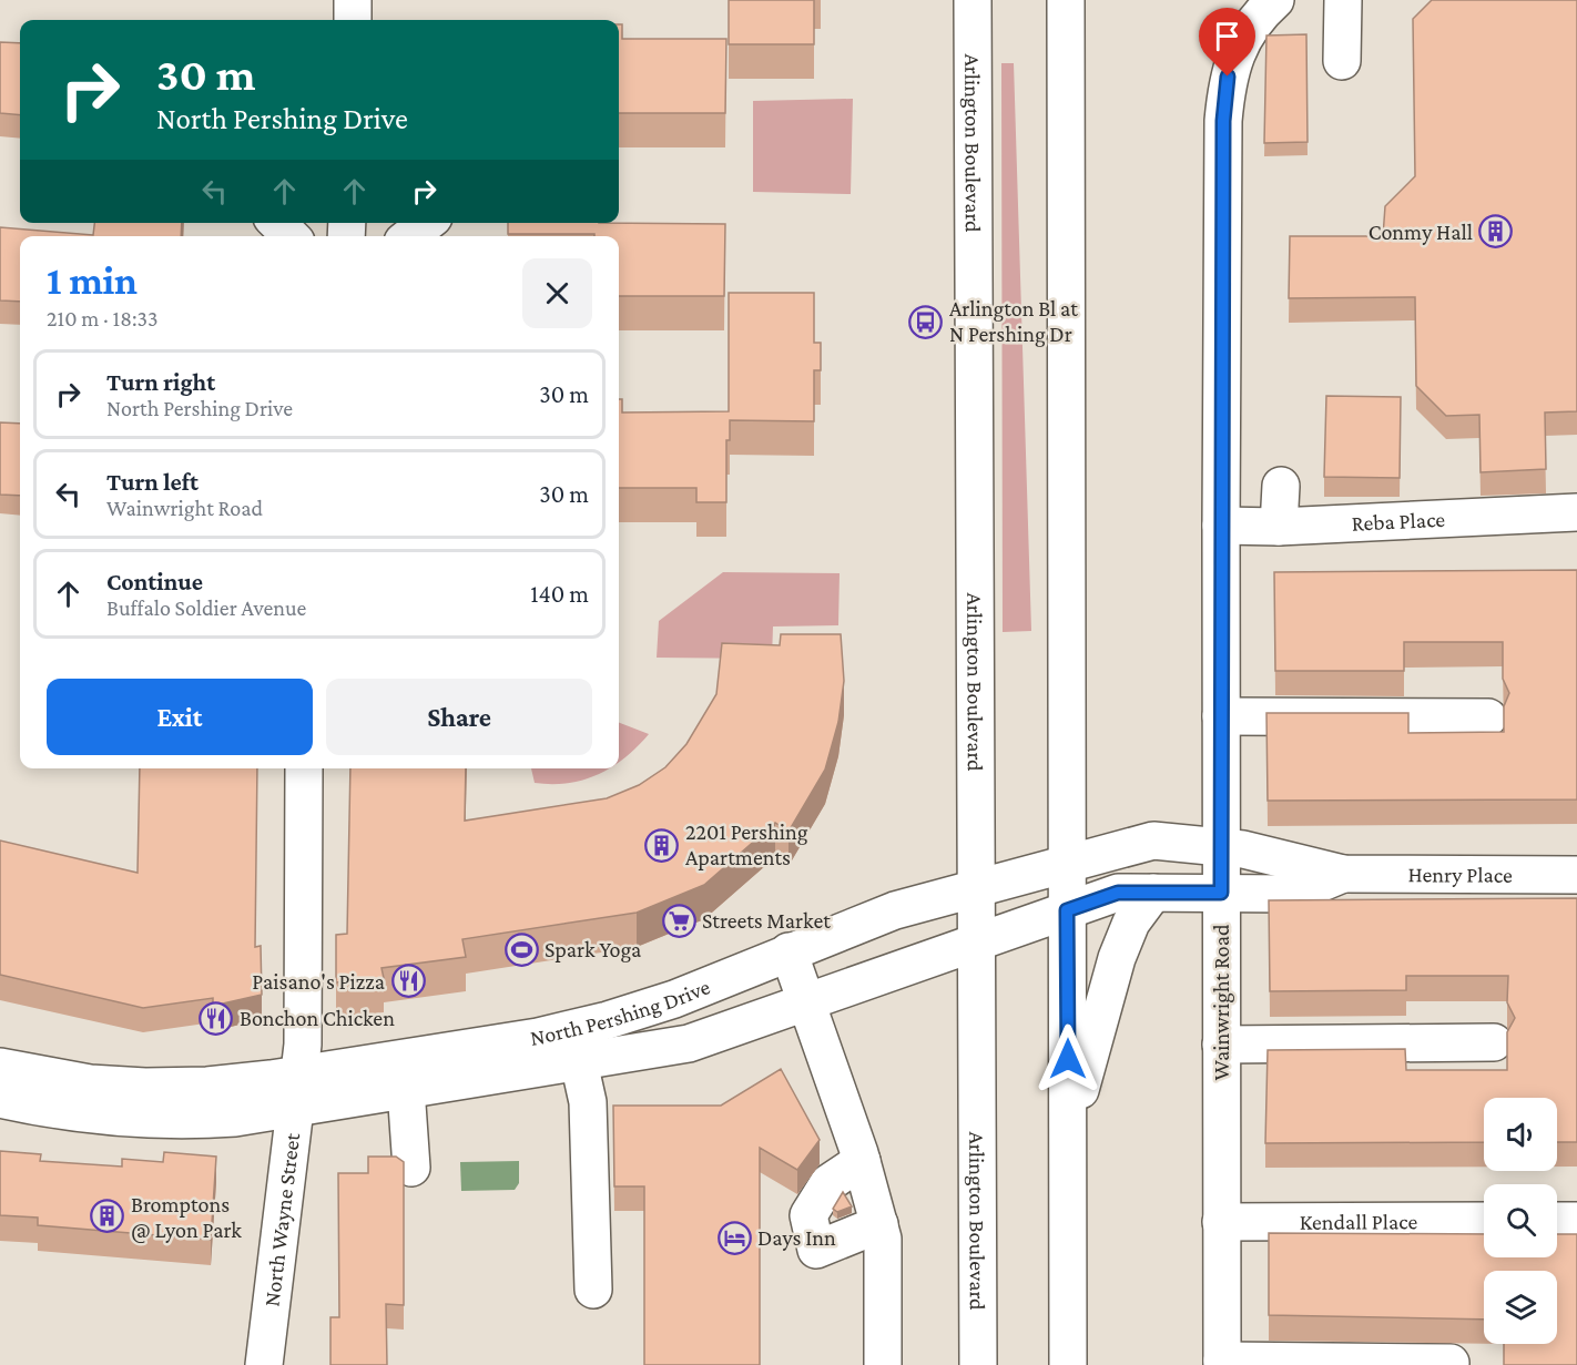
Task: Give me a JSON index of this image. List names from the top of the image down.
{
  "streets": {
    "main road": [
      "Arlington Boulevard",
      "Reba Place",
      "Henry Place",
      "Wainwright Road",
      "North Pershing Drive",
      "North Wayne Street",
      "Kendall Place"
    ]
  },
  "crossings": [
    ["Arlington Boulevard", "North Pershing Drive"],
    ["Reba Place", "Wainwright Road"],
    ["Henry Place", "Wainwright Road"],
    ["Henry Place", "North Pershing Drive"],
    ["Wainwright Road", "North Pershing Drive"],
    ["Wainwright Road", "Kendall Place"],
    ["North Pershing Drive", "North Wayne Street"]
  ],
  "places": {
    "building": ["Conmy Hall", "2201 Pershing Apartments", "Bromptons @ Lyon Park"],
    "bus stop": ["Arlington Bl at N Pershing Dr"],
    "supermarket": ["Streets Market"],
    "sports": ["Spark Yoga"],
    "restaurant": ["Paisano's Pizza", "Bonchon Chicken"],
    "hotel": ["Days Inn"]
  },
  "page": {
    "turn": ["30 m", "North Pershing Drive"],
    "heading": ["1 min", "210 m · 18:33"],
    "list": [
      {
        "name": "Turn right",
        "note": "North Pershing Drive",
        "value": "30 m"
      },
      {
        "name": "Turn left",
        "note": "Wainwright Road",
        "value": "30 m"
      },
      {
        "name": "Continue",
        "note": "Buffalo Soldier Avenue",
        "value": "140 m"
      }
    ],
    "buttons": ["Exit", "Share"]
  }
}
